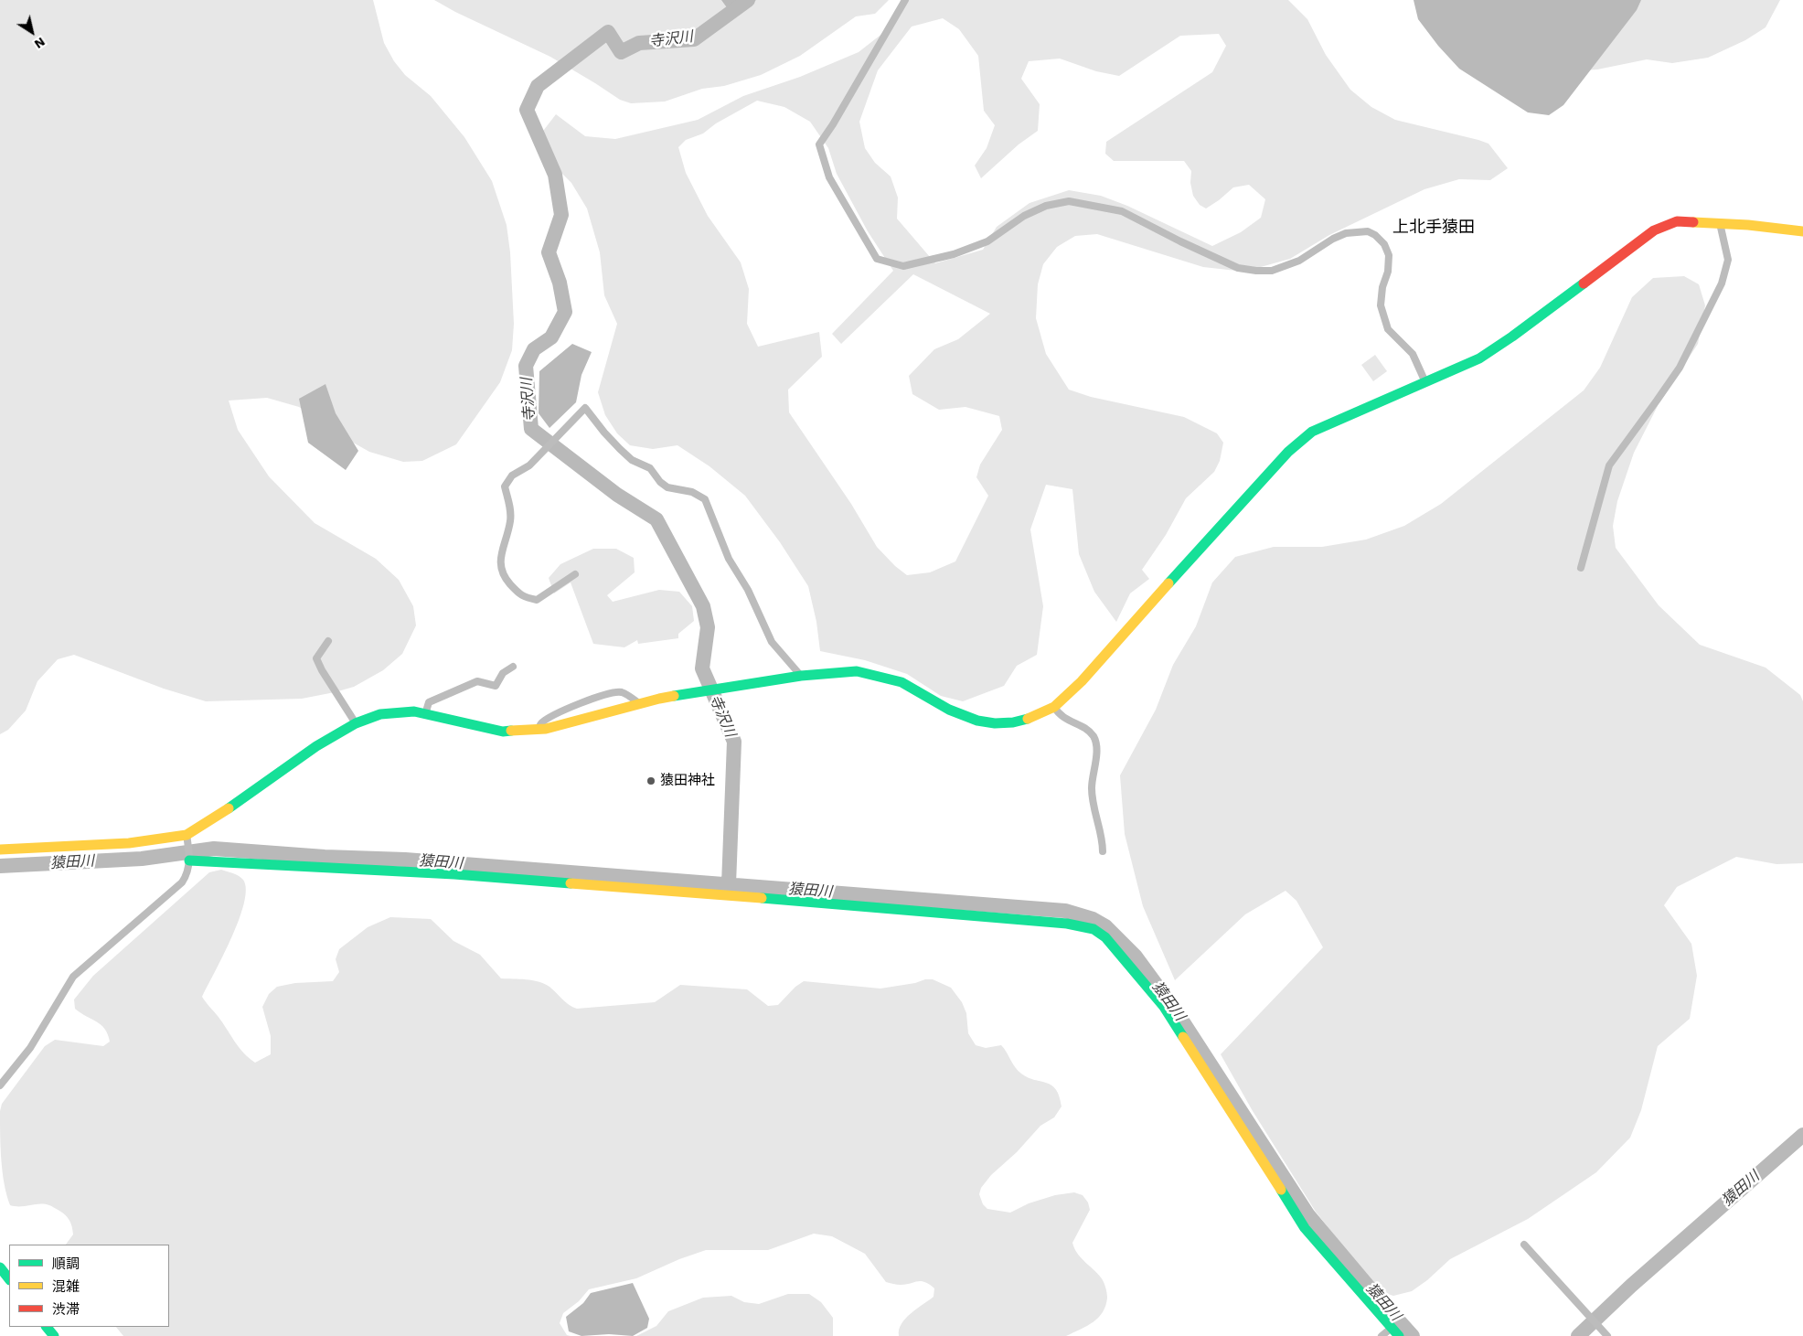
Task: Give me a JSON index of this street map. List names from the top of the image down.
{
  "districts": ["上北手猿田"],
  "water": ["寺沢川", "猿田川"],
  "places": ["猿田神社"],
  "legend": ["順調", "混雑", "渋滞"],
  "north": "bottom right"
}
